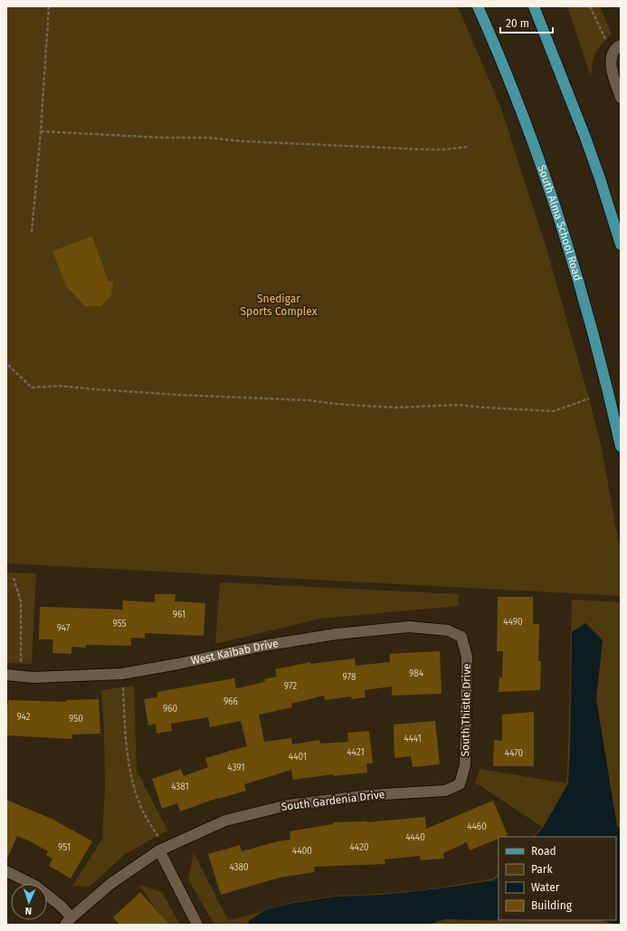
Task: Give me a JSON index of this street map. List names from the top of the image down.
{
  "streets": {
    "main road": ["South Alma School Road"],
    "street": ["West Kaibab Drive", "South Thistle Drive", "South Gardenia Drive"]
  },
  "crossings": [
    ["West Kaibab Drive", "South Thistle Drive"],
    ["South Thistle Drive", "South Gardenia Drive"]
  ],
  "parks": ["Snedigar Sports Complex"],
  "house_numbers": [
    "961",
    "4490",
    "955",
    "947",
    "984",
    "978",
    "972",
    "966",
    "960",
    "942",
    "950",
    "4441",
    "4421",
    "4470",
    "4401",
    "4391",
    "4381",
    "4460",
    "4440",
    "951",
    "4420",
    "4400",
    "4380"
  ],
  "legend": [
    "Road",
    "Park",
    "Water",
    "Building"
  ],
  "scale_bar": "20 m",
  "north": "bottom"
}
